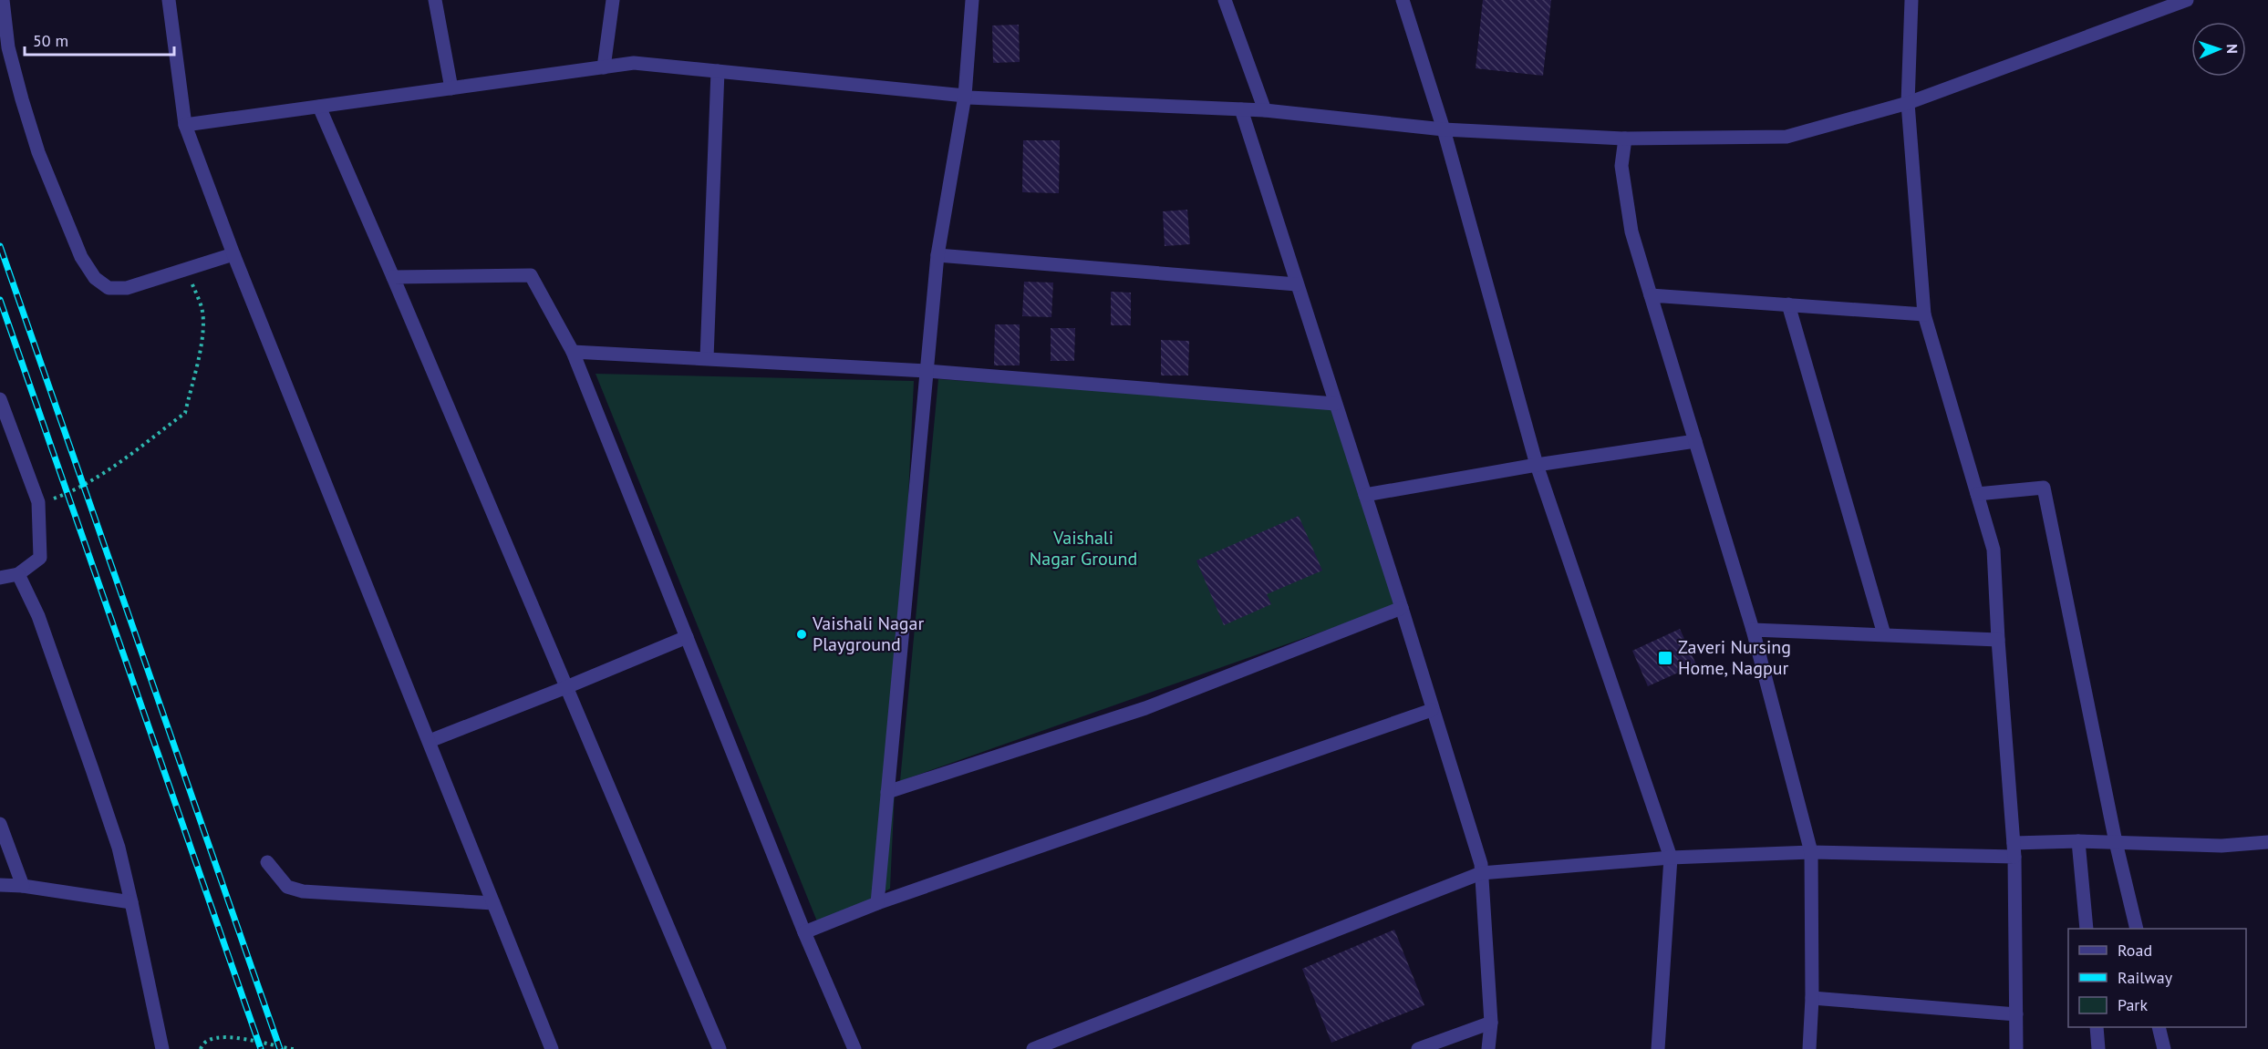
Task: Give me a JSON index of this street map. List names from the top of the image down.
{
  "parks": ["Vaishali Nagar Ground"],
  "places": {
    "other": ["Vaishali Nagar Playground"],
    "transit": ["Zaveri Nursing Home, Nagpur"]
  },
  "legend": ["Road", "Railway", "Park"],
  "scale_bar": "50 m",
  "north": "right"
}
